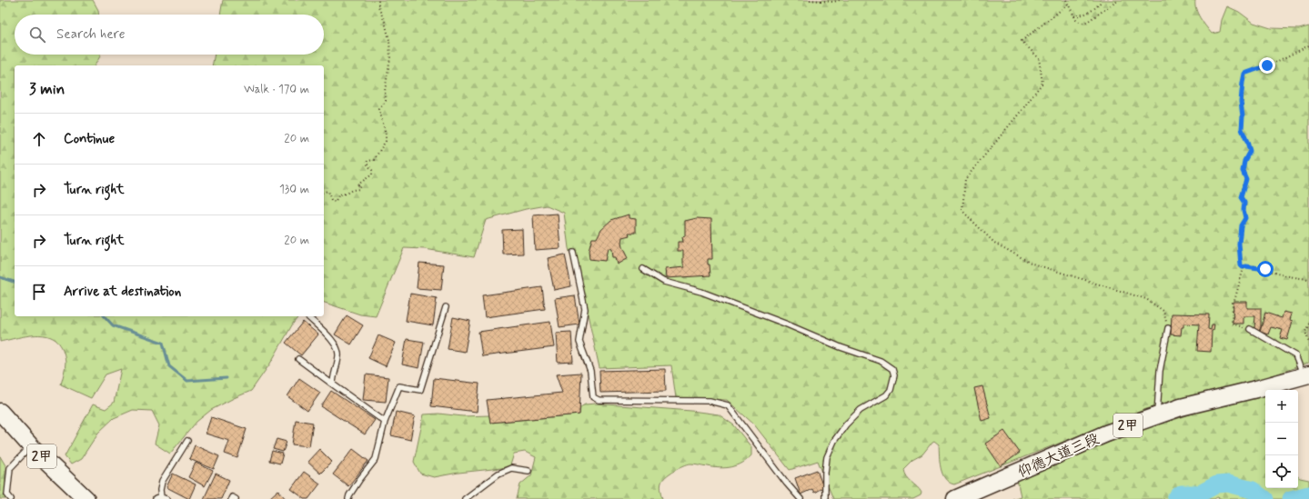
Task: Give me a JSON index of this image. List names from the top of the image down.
{
  "streets": {
    "main road": ["2甲", "仰德大道三段"]
  },
  "page": {
    "search": "Search here",
    "heading": ["3 min", "Walk · 170 m"],
    "list": [
      ["Continue", "20 m"],
      ["Turn right", "130 m"],
      ["Turn right", "20 m"],
      "Arrive at destination"
    ],
    "map_buttons": ["+", "−"]
  }
}
